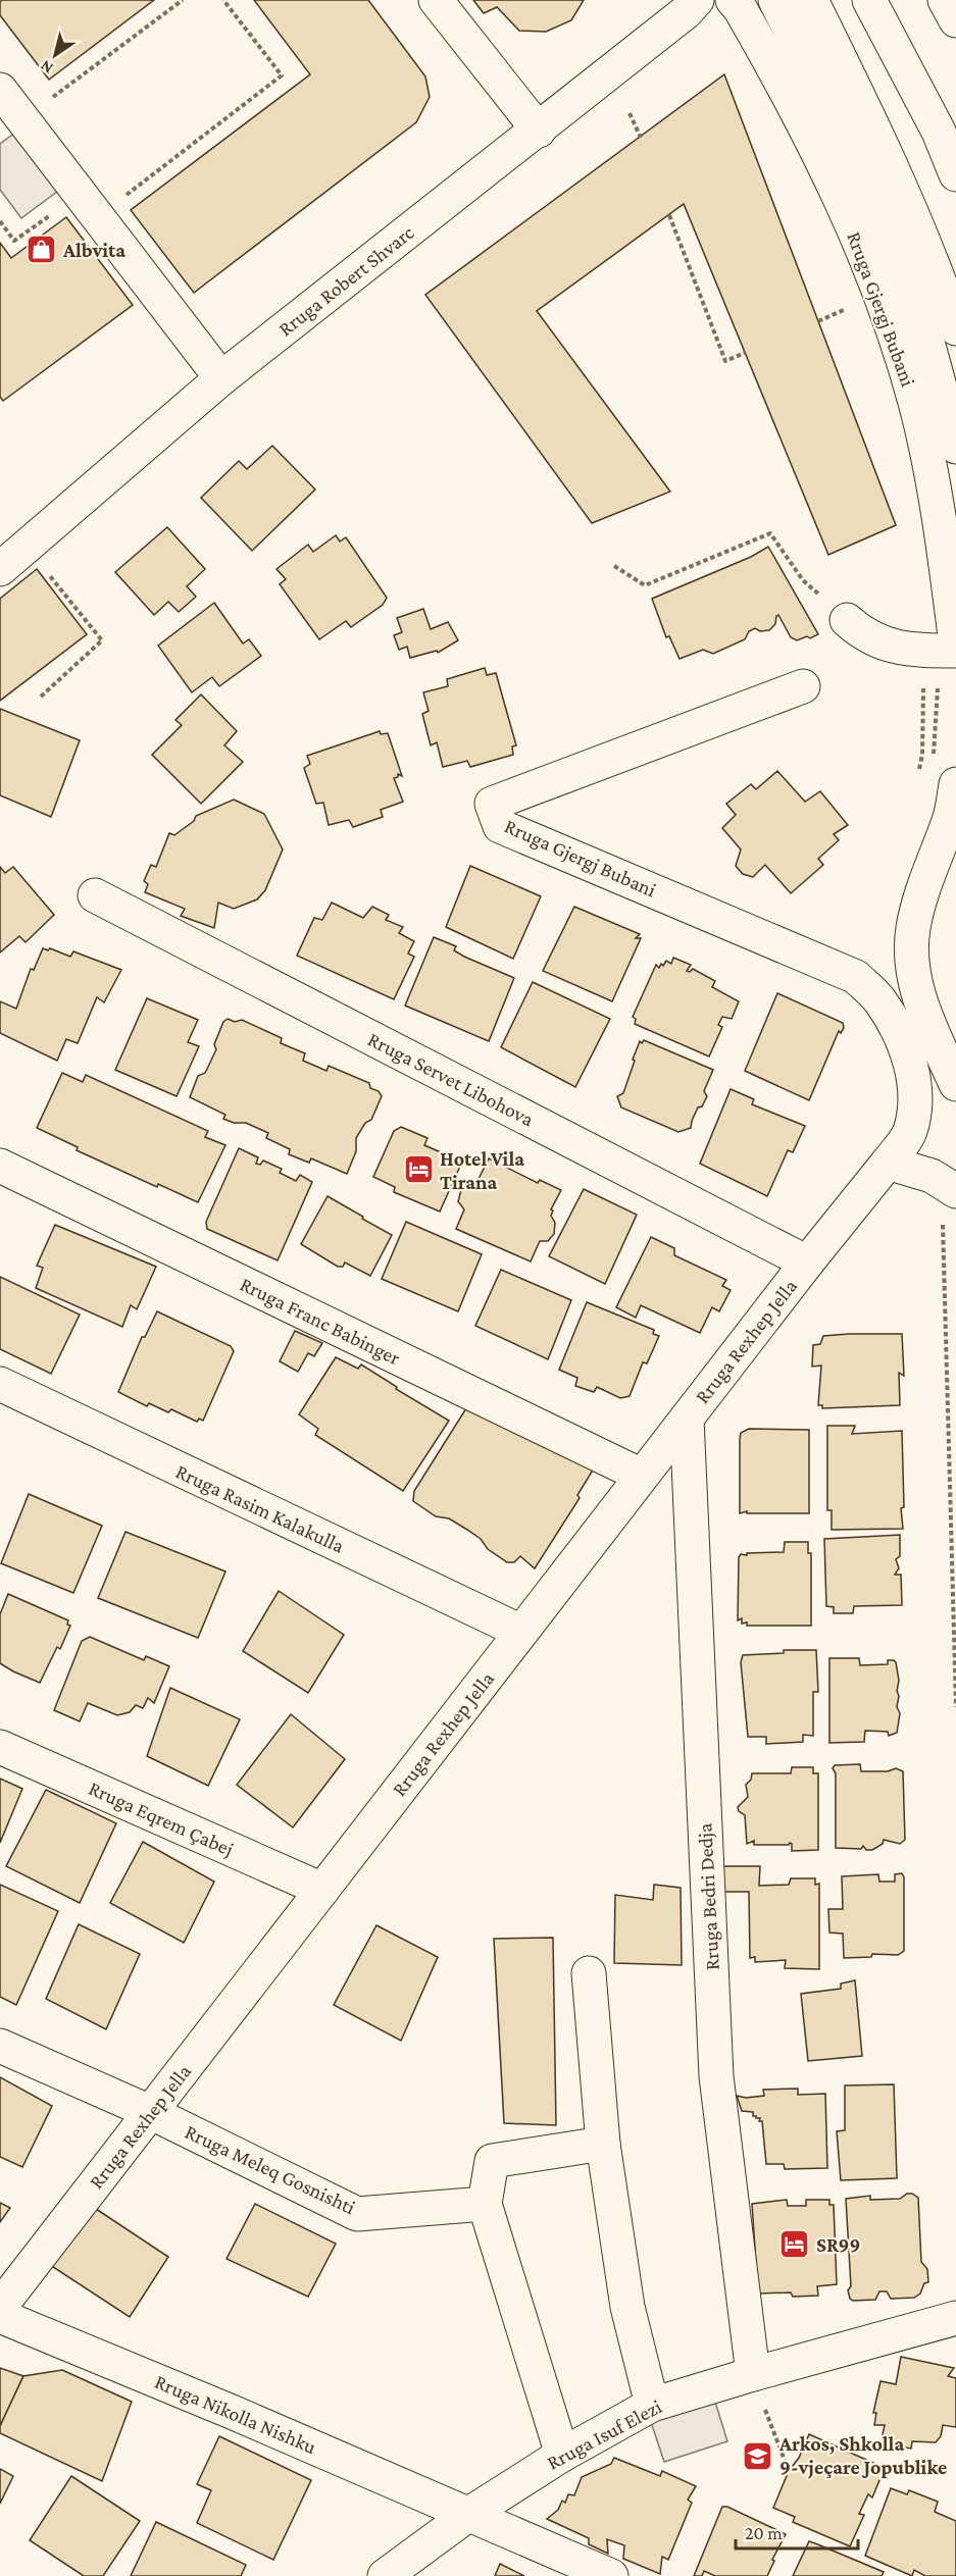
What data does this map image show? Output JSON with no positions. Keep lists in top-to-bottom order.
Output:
{
  "streets": {
    "main road": [
      "Rruga Robert Shvarc",
      "Rruga Gjergj Bubani",
      "Rruga Servet Libohova",
      "Rruga Franc Babinger",
      "Rruga Rexhep Jella",
      "Rruga Rasim Kalakulla",
      "Rruga Eqrem Çabej",
      "Rruga Bedri Dedja",
      "Rruga Meleq Gosnishti",
      "Rruga Nikolla Nishku",
      "Rruga Isuf Elezi"
    ]
  },
  "crossings": [
    ["Rruga Gjergj Bubani", "Rruga Rexhep Jella"],
    ["Rruga Servet Libohova", "Rruga Rexhep Jella"],
    ["Rruga Franc Babinger", "Rruga Rexhep Jella"],
    ["Rruga Rexhep Jella", "Rruga Rasim Kalakulla"],
    ["Rruga Rexhep Jella", "Rruga Eqrem Çabej"],
    ["Rruga Rexhep Jella", "Rruga Bedri Dedja"],
    ["Rruga Rexhep Jella", "Rruga Meleq Gosnishti"],
    ["Rruga Bedri Dedja", "Rruga Isuf Elezi"],
    ["Rruga Nikolla Nishku", "Rruga Isuf Elezi"]
  ],
  "places": {
    "shop": ["Albvita"],
    "hotel": ["Hotel Vila Tirana", "SR99"],
    "school or university": ["Arkos, Shkolla 9-vjeçare Jopublike"]
  },
  "scale_bar": "20 m",
  "north": "bottom left"
}
